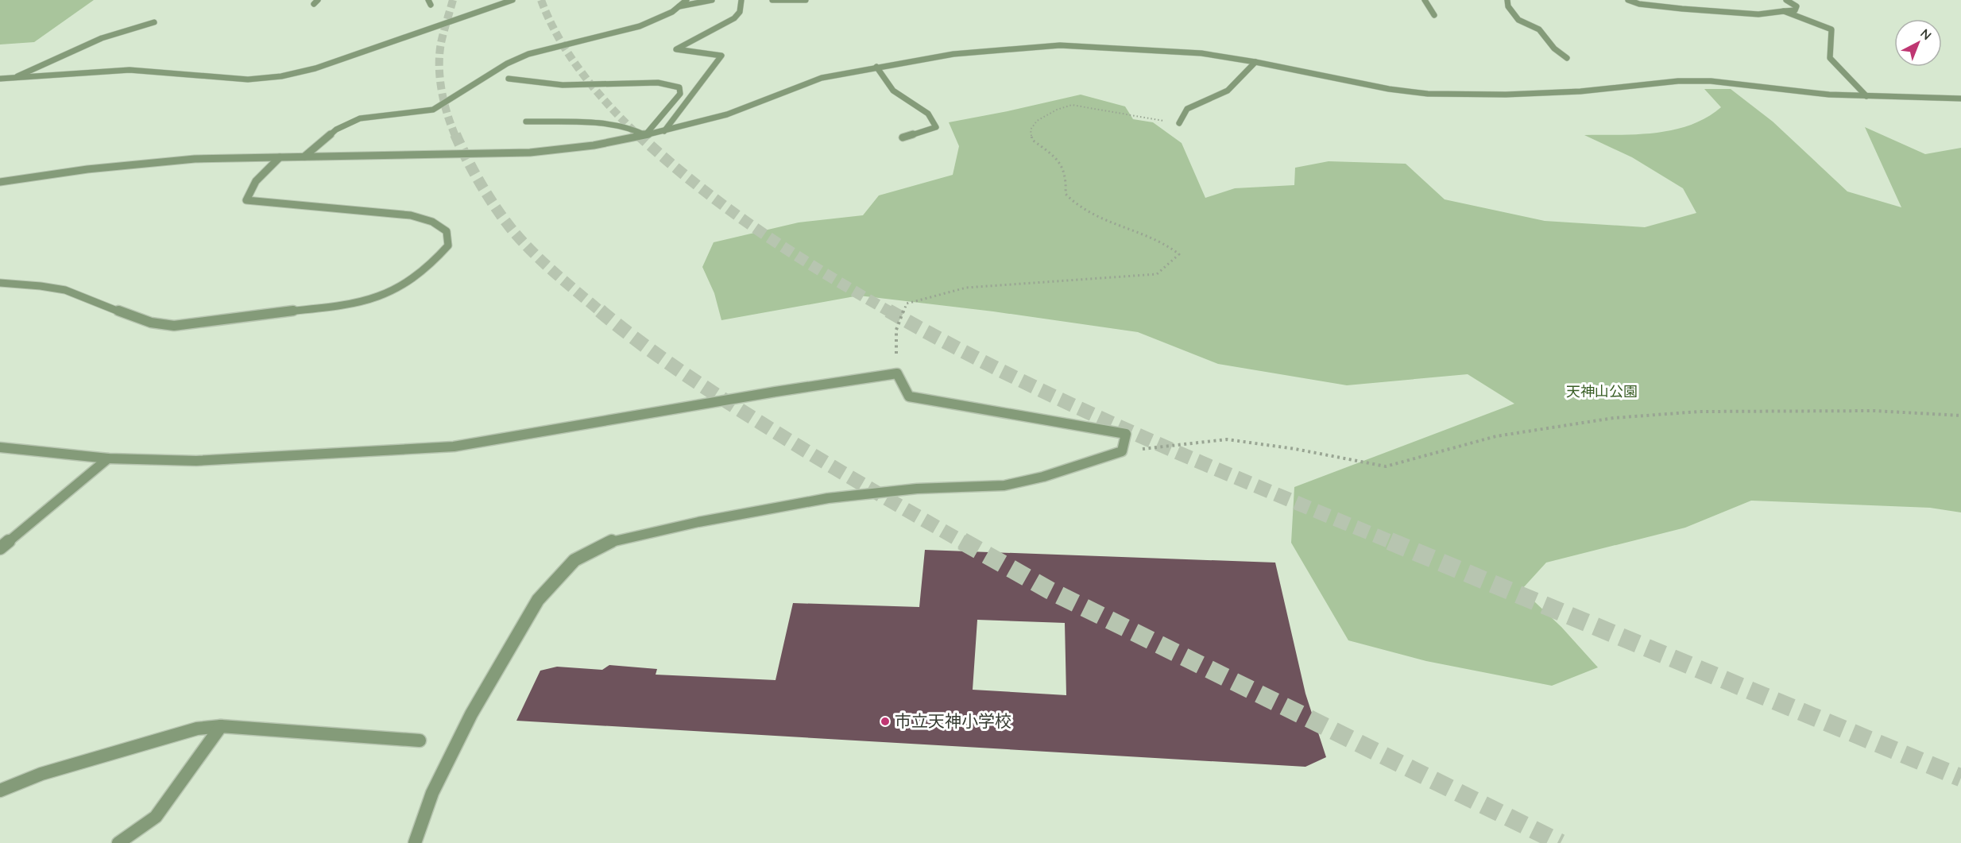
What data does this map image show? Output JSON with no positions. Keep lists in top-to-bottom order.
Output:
{
  "parks": ["天神山公園"],
  "places": ["市立天神小学校"],
  "north": "top right"
}
